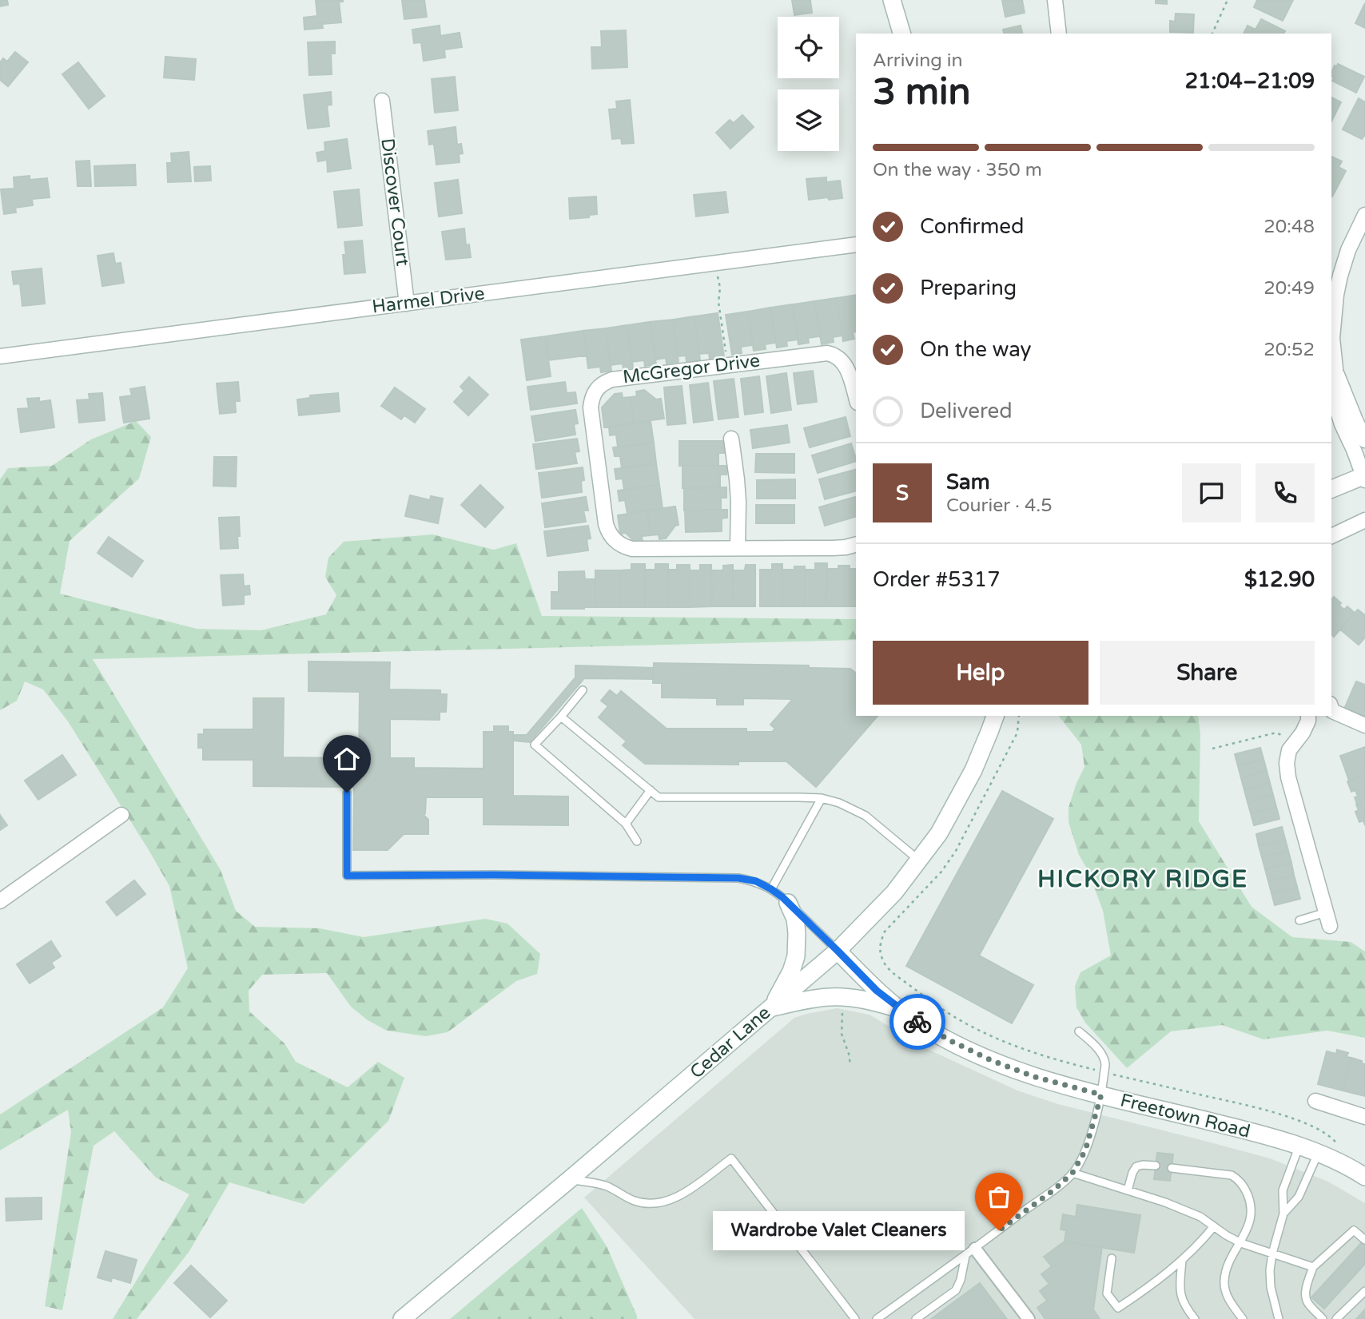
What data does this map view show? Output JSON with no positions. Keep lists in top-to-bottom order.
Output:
{
  "streets": {
    "main road": ["Cedar Lane", "Freetown Road"],
    "street": ["Discover Court", "Harmel Drive", "McGregor Drive"]
  },
  "crossings": [
    ["Discover Court", "Harmel Drive"],
    ["Cedar Lane", "Freetown Road"]
  ],
  "districts": ["HICKORY RIDGE"],
  "places": ["Wardrobe Valet Cleaners"],
  "page": {
    "heading": ["3 min", "Arriving in", "21:04–21:09"],
    "panel": [
      "Sam",
      "Courier · 4.5",
      "Order #5317",
      "$12.90"
    ],
    "bar": "On the way · 350 m",
    "list": [
      ["Confirmed", "20:48"],
      ["Preparing", "20:49"],
      ["On the way", "20:52"],
      "Delivered"
    ],
    "round": "S",
    "buttons": ["Help", "Share"],
    "bubble": "Wardrobe Valet Cleaners"
  }
}
